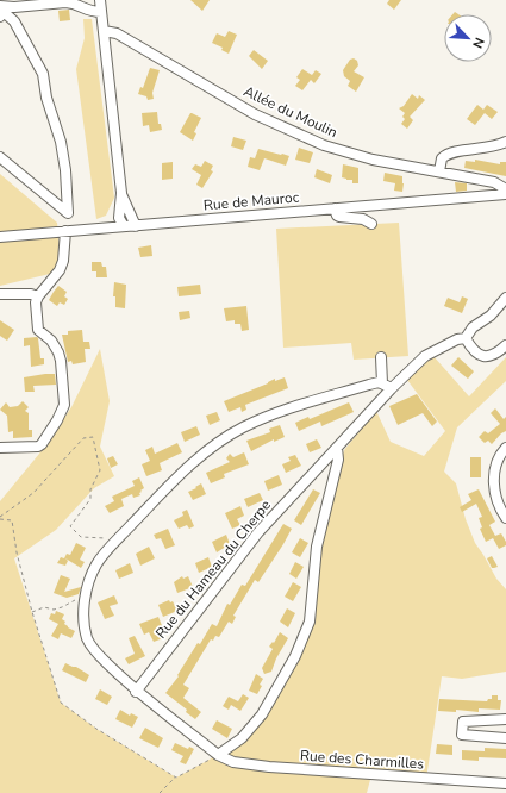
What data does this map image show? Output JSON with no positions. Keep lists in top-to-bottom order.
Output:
{
  "streets": {
    "street": [
      "Allée du Moulin",
      "Rue de Mauroc",
      "Rue du Hameau du Cherpe",
      "Rue des Charmilles"
    ]
  },
  "north": "bottom right"
}
